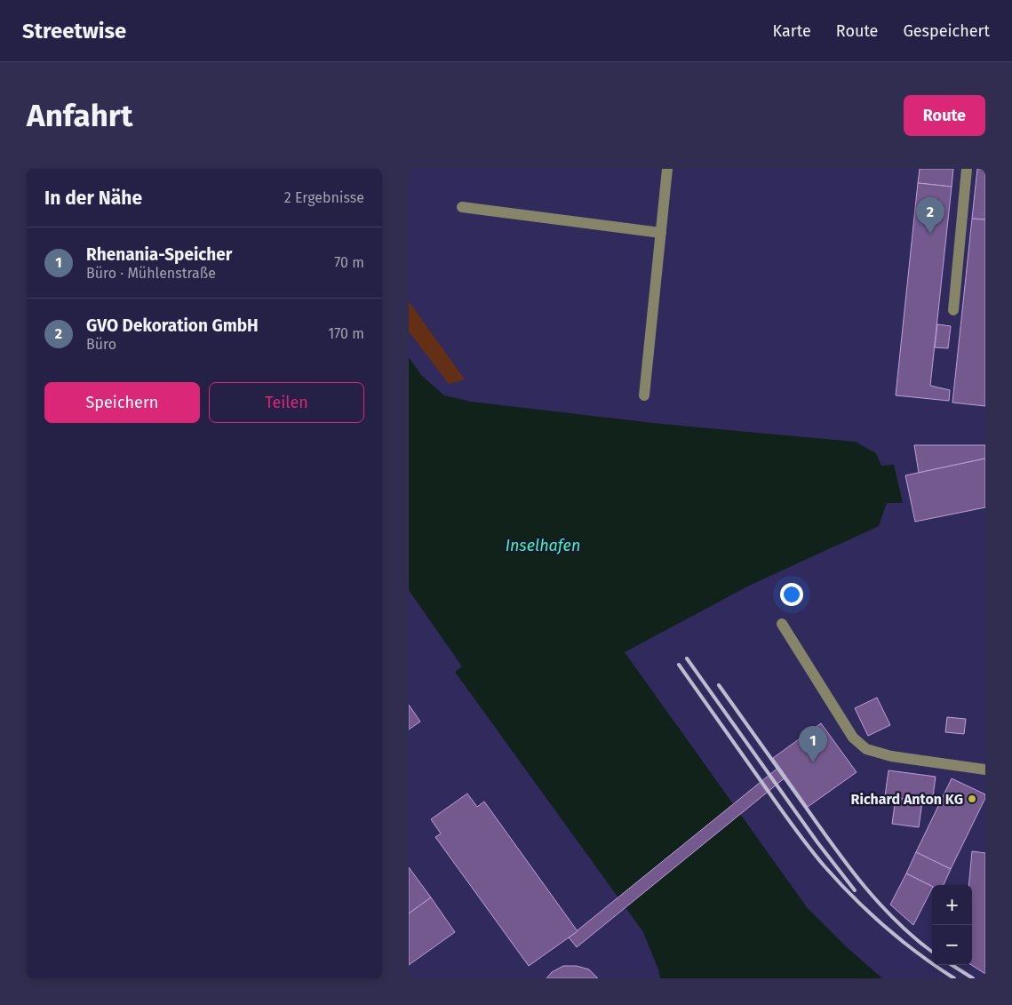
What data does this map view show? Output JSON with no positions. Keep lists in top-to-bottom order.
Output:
{
  "water": ["Inselhafen"],
  "places": ["Richard Anton KG"],
  "page": {
    "header": "Streetwise",
    "nav": ["Karte", "Route", "Gespeichert"],
    "buttons": [
      "Route",
      ["Speichern", "Teilen"]
    ],
    "title": "Anfahrt",
    "heading": ["In der Nähe", "2 Ergebnisse"],
    "pins": ["2", "1"],
    "list": [
      {
        "mark": "1",
        "name": "Rhenania-Speicher",
        "note": "Büro · Mühlenstraße",
        "value": "70 m"
      },
      {
        "mark": "2",
        "name": "GVO Dekoration GmbH",
        "note": "Büro",
        "value": "170 m"
      }
    ],
    "map_buttons": ["+", "−"]
  }
}
